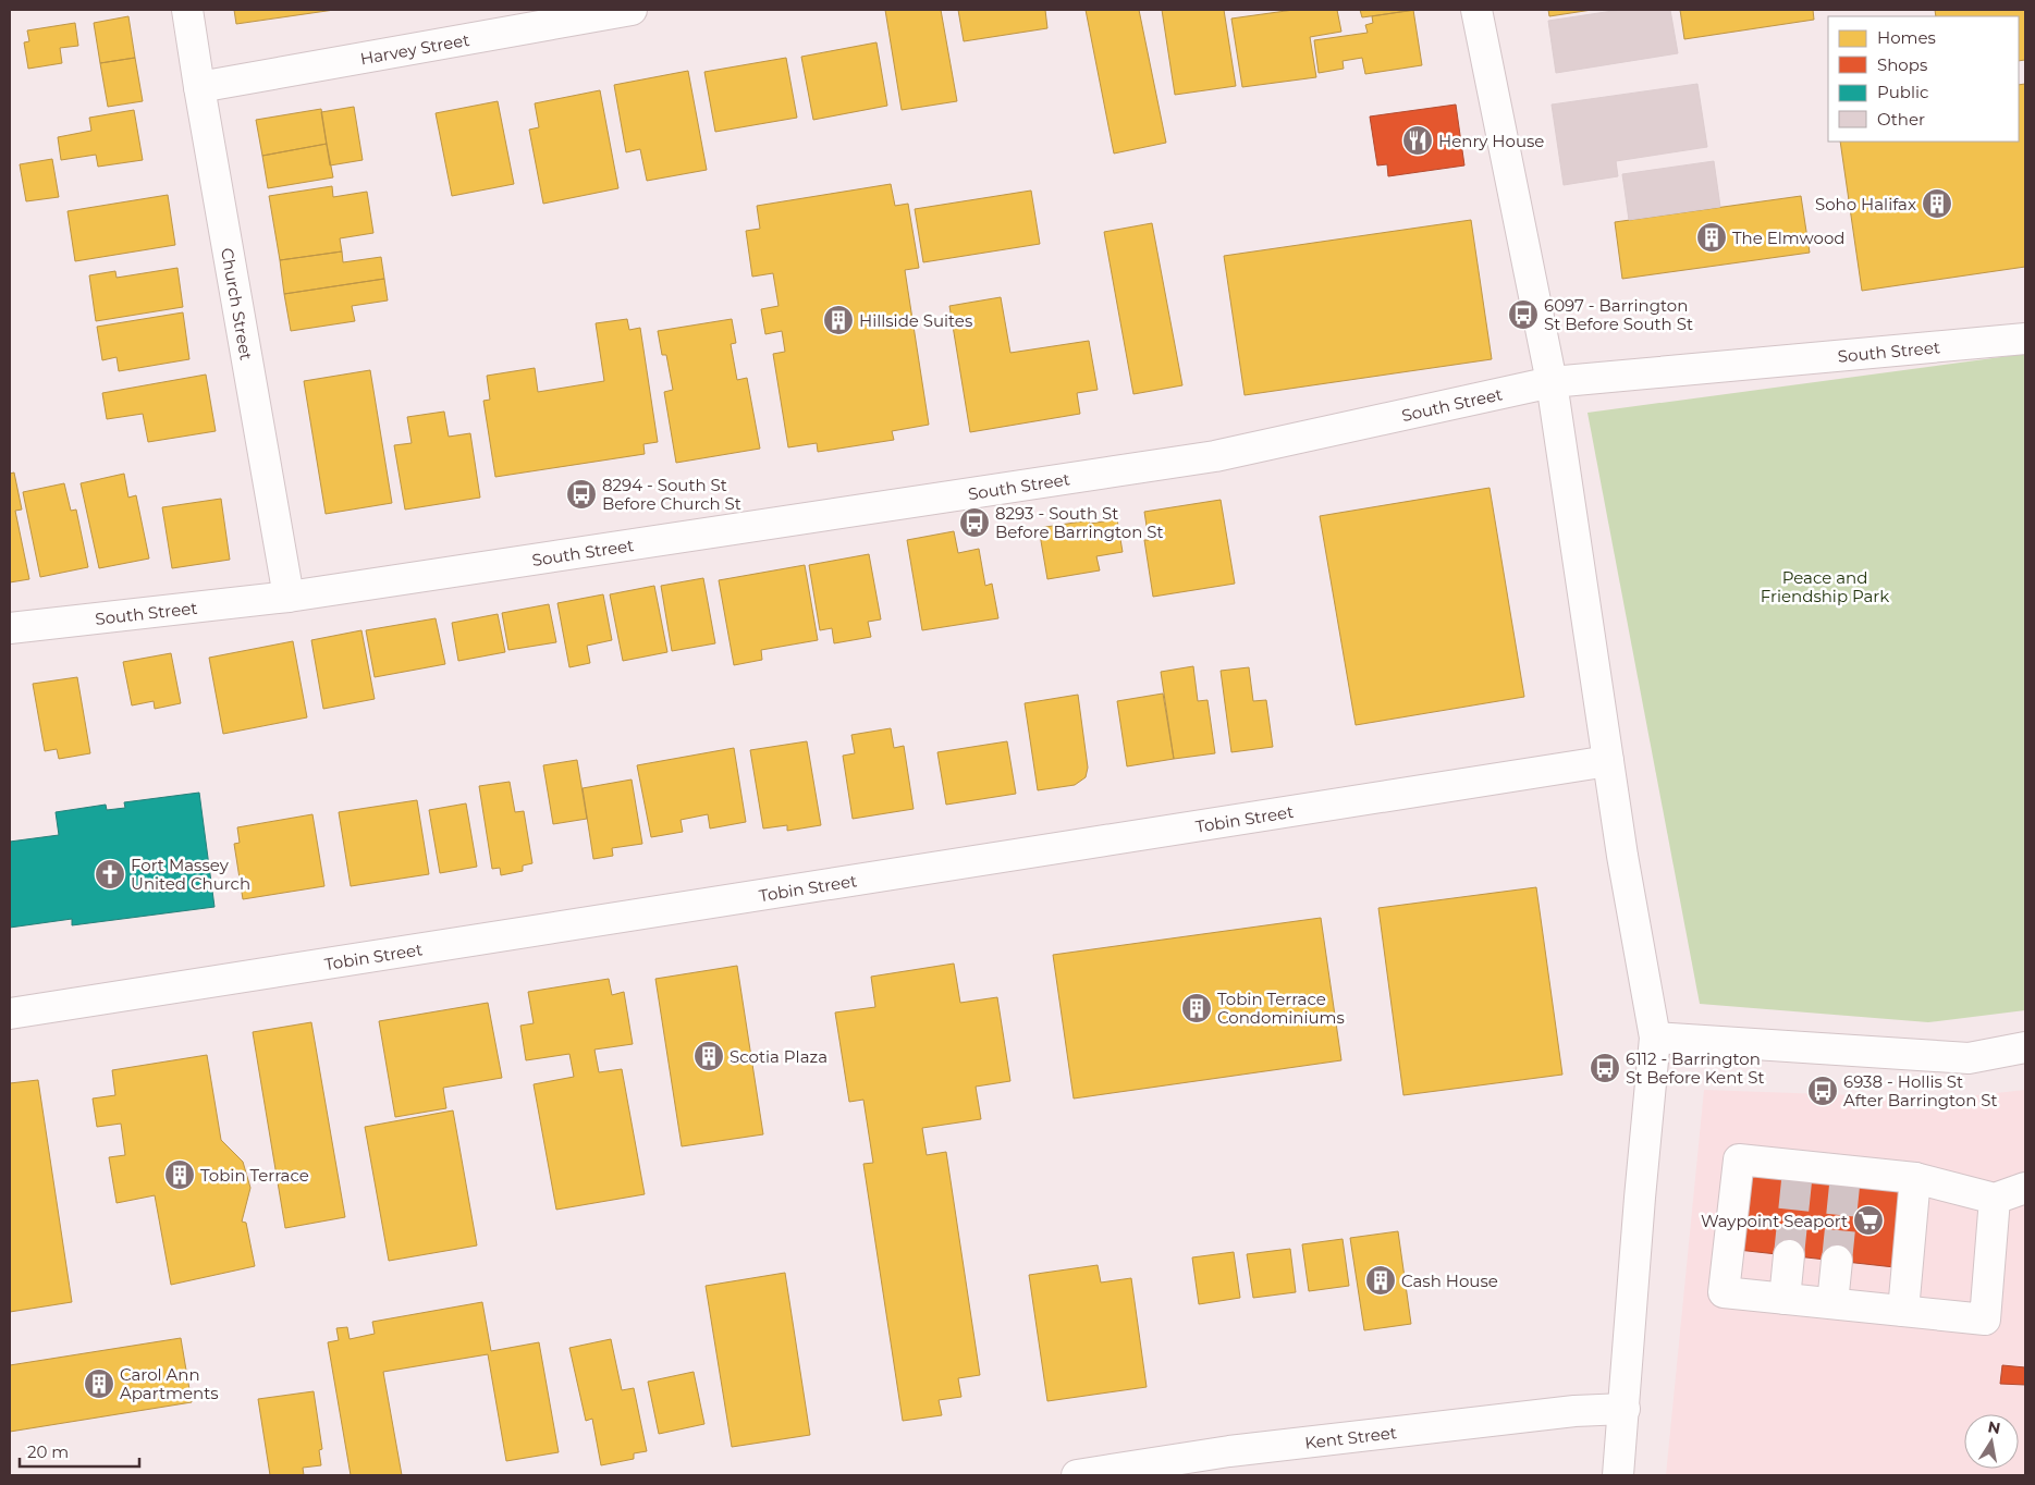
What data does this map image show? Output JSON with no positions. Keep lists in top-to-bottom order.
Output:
{
  "streets": {
    "street": [
      "Harvey Street",
      "Church Street",
      "South Street",
      "Tobin Street",
      "Kent Street"
    ]
  },
  "crossings": [
    ["Harvey Street", "Church Street"],
    ["Church Street", "South Street"]
  ],
  "parks": ["Peace and Friendship Park"],
  "places": {
    "restaurant": ["Henry House"],
    "building": [
      "Soho Halifax",
      "The Elmwood",
      "Hillside Suites",
      "Tobin Terrace Condominiums",
      "Scotia Plaza",
      "Tobin Terrace",
      "Cash House",
      "Carol Ann Apartments"
    ],
    "bus stop": [
      "6097 - Barrington St Before South St",
      "8294 - South St Before Church St",
      "8293 - South St Before Barrington St",
      "6112 - Barrington St Before Kent St",
      "6938 - Hollis St After Barrington St"
    ],
    "church": ["Fort Massey United Church"],
    "supermarket": ["Waypoint Seaport"]
  },
  "legend": [
    "Homes",
    "Shops",
    "Public",
    "Other"
  ],
  "scale_bar": "20 m",
  "north": "top"
}
